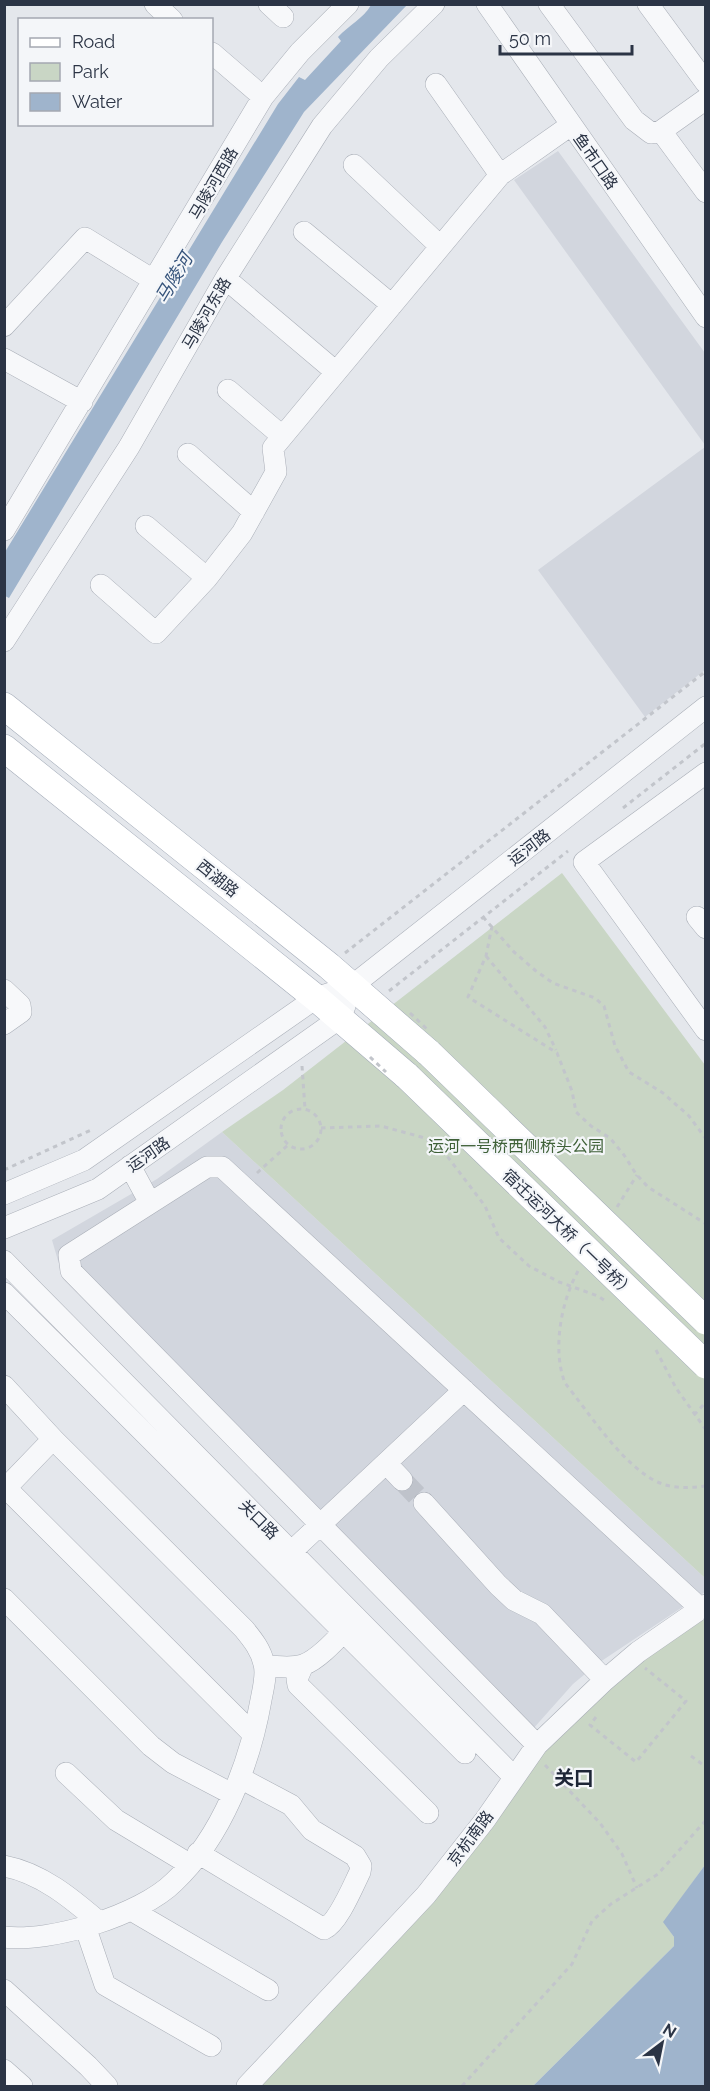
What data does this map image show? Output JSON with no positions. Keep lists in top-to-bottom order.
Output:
{
  "streets": {
    "main road": ["西湖路", "宿迁运河大桥（一号桥）"],
    "street": [
      "鱼市口路",
      "马陵河西路",
      "马陵河东路",
      "运河路",
      "关口路",
      "京杭南路"
    ]
  },
  "crossings": [
    ["运河路", "西湖路"],
    ["西湖路", "宿迁运河大桥（一号桥）"],
    ["关口路", "京杭南路"]
  ],
  "districts": ["关口"],
  "water": ["马陵河"],
  "parks": ["运河一号桥西侧桥头公园"],
  "legend": ["Road", "Park", "Water"],
  "scale_bar": "50 m",
  "north": "top right"
}
